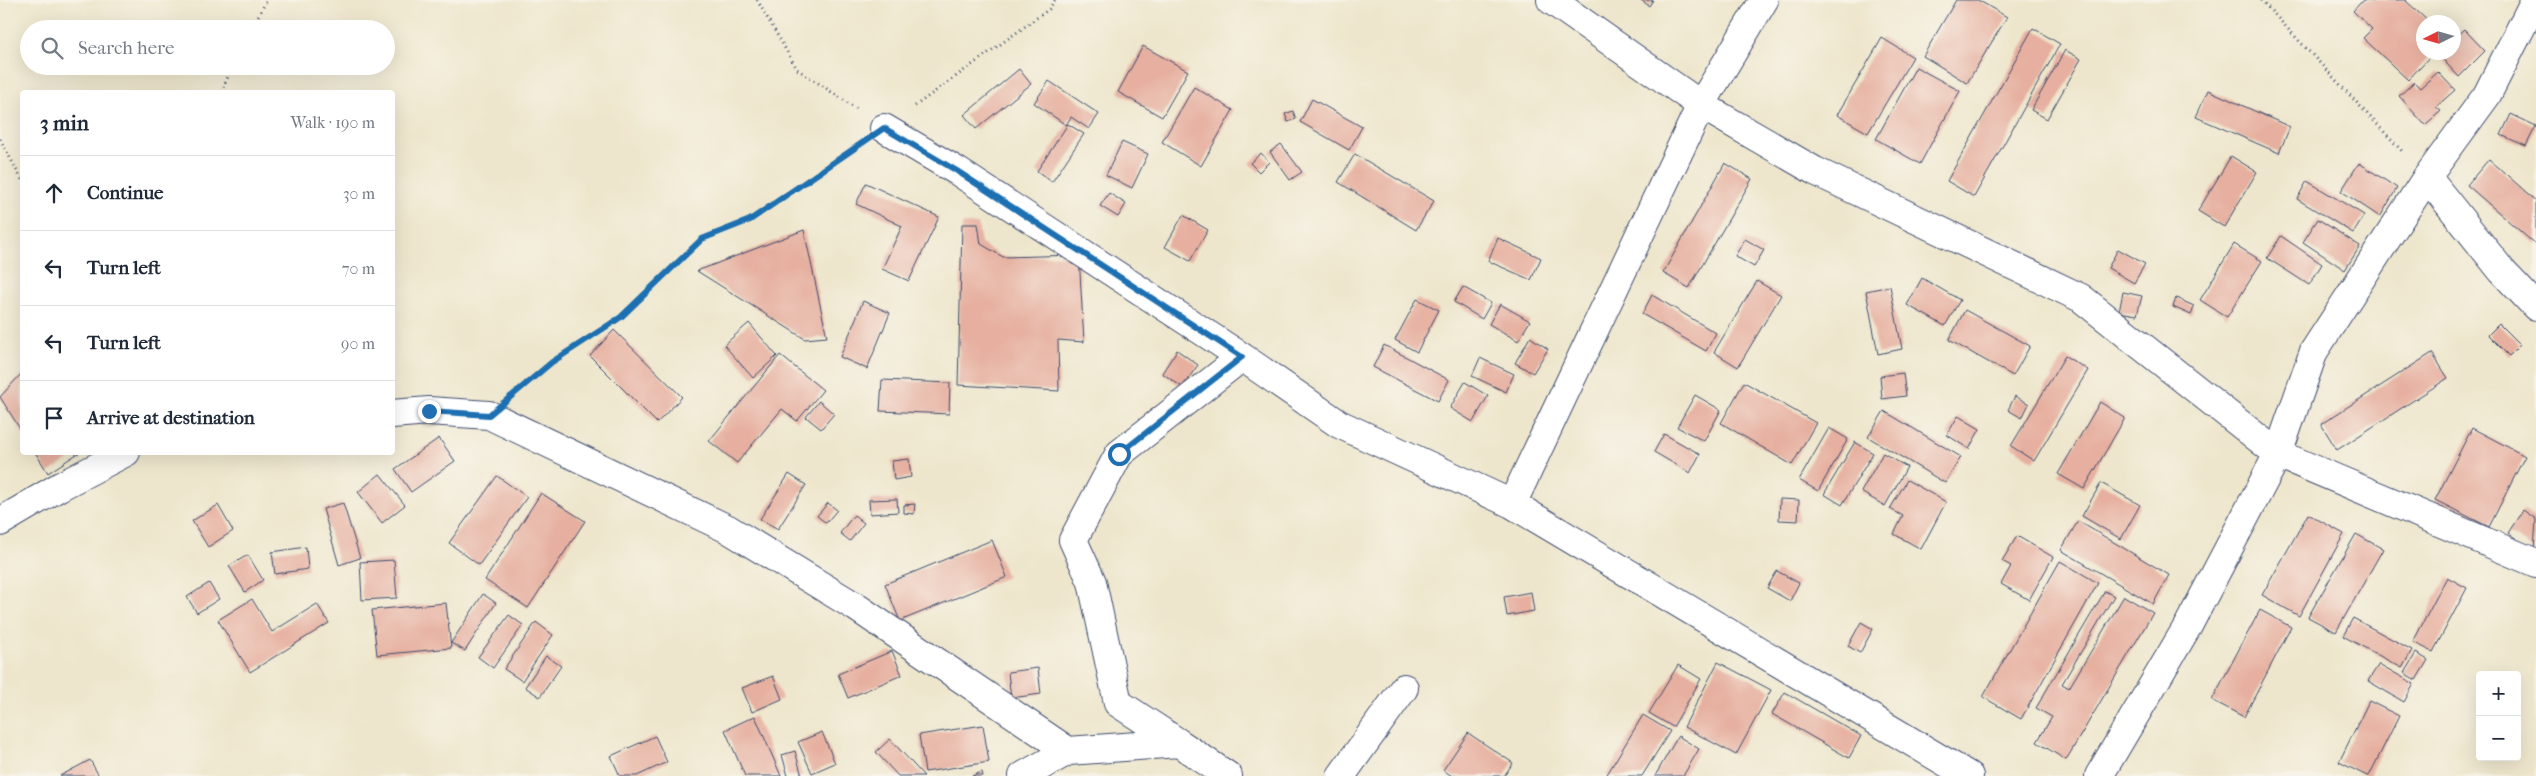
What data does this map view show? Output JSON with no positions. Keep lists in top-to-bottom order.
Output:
{
  "north": "left",
  "page": {
    "search": "Search here",
    "heading": ["3 min", "Walk · 190 m"],
    "list": [
      ["Continue", "30 m"],
      ["Turn left", "70 m"],
      ["Turn left", "90 m"],
      "Arrive at destination"
    ],
    "map_buttons": ["+", "−"]
  }
}
